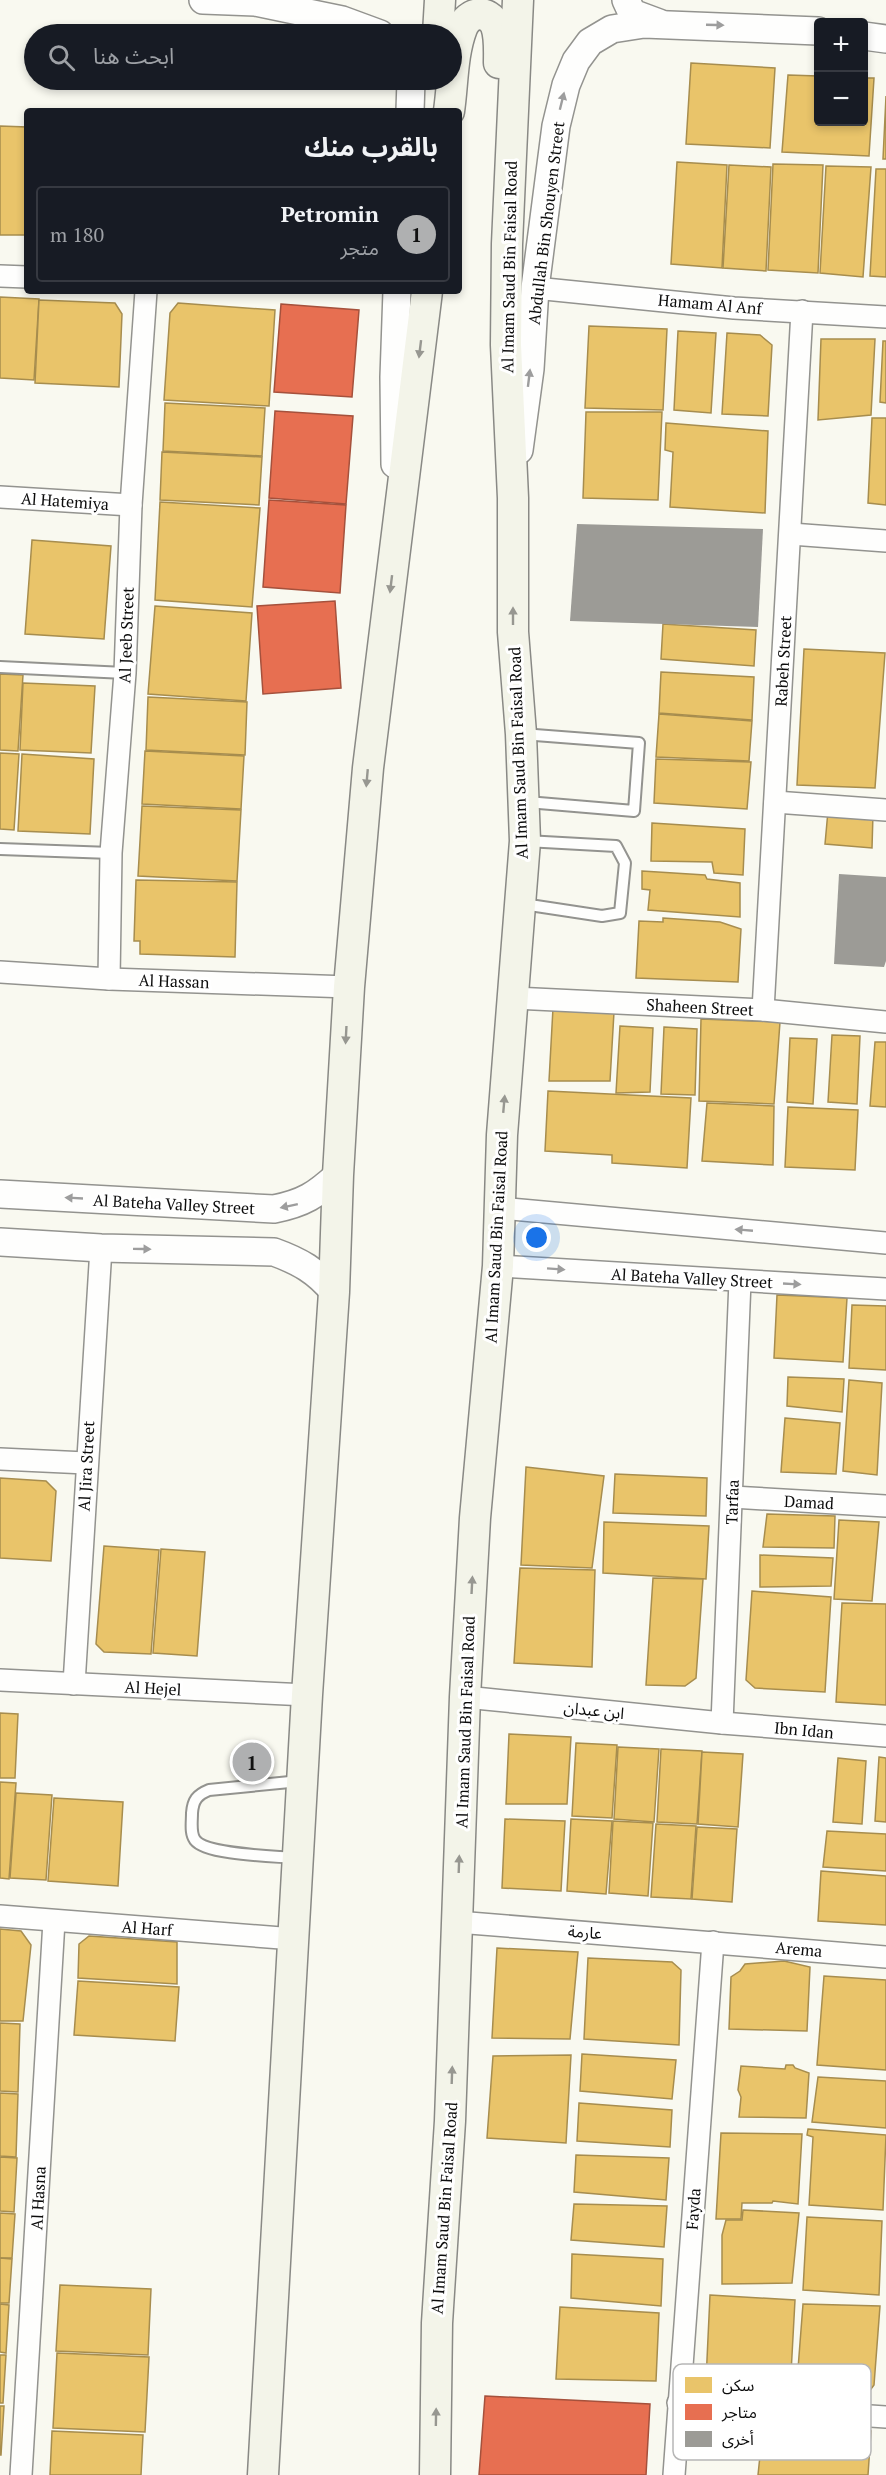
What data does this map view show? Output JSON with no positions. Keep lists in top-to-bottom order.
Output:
{
  "streets": {
    "main road": ["Al Imam Saud Bin Faisal Road"],
    "street": [
      "Abdullah Bin Shouyen Street",
      "Hamam Al Anf",
      "Al Hatemiya",
      "Al Jeeb Street",
      "Rabeh Street",
      "Al Hassan",
      "Shaheen Street",
      "Al Bateha Valley Street",
      "Al Jira Street",
      "Tarfaa",
      "Damad",
      "Al Hejel",
      "ابن عبدان",
      "Ibn Idan",
      "Al Harf",
      "عارمة",
      "Arema",
      "Al Hasna",
      "Fayda"
    ]
  },
  "crossings": [
    ["Abdullah Bin Shouyen Street", "Al Imam Saud Bin Faisal Road"],
    ["Abdullah Bin Shouyen Street", "Hamam Al Anf"],
    ["Al Imam Saud Bin Faisal Road", "Shaheen Street"],
    ["Al Imam Saud Bin Faisal Road", "Al Bateha Valley Street"],
    ["Al Imam Saud Bin Faisal Road", "ابن عبدان"],
    ["Al Imam Saud Bin Faisal Road", "عارمة"],
    ["Hamam Al Anf", "Rabeh Street"],
    ["Al Hatemiya", "Al Jeeb Street"],
    ["Al Jeeb Street", "Al Hassan"],
    ["Rabeh Street", "Shaheen Street"],
    ["Al Bateha Valley Street", "Tarfaa"],
    ["Al Jira Street", "Al Hejel"],
    ["Tarfaa", "Damad"],
    ["Tarfaa", "ابن عبدان"],
    ["Tarfaa", "Ibn Idan"],
    ["ابن عبدان", "Ibn Idan"],
    ["Al Harf", "Al Hasna"],
    ["عارمة", "Arema"],
    ["عارمة", "Fayda"],
    ["Arema", "Fayda"]
  ],
  "one_way": ["Abdullah Bin Shouyen Street"],
  "legend": ["سكن", "متاجر", "أخرى"],
  "page": {
    "map_buttons": ["+", "−"],
    "search": "ابحث هنا",
    "heading": "بالقرب منك",
    "list": [
      {
        "mark": "1",
        "name": "Petromin",
        "note": "متجر",
        "value": "180 m"
      }
    ],
    "pins": "1"
  }
}
